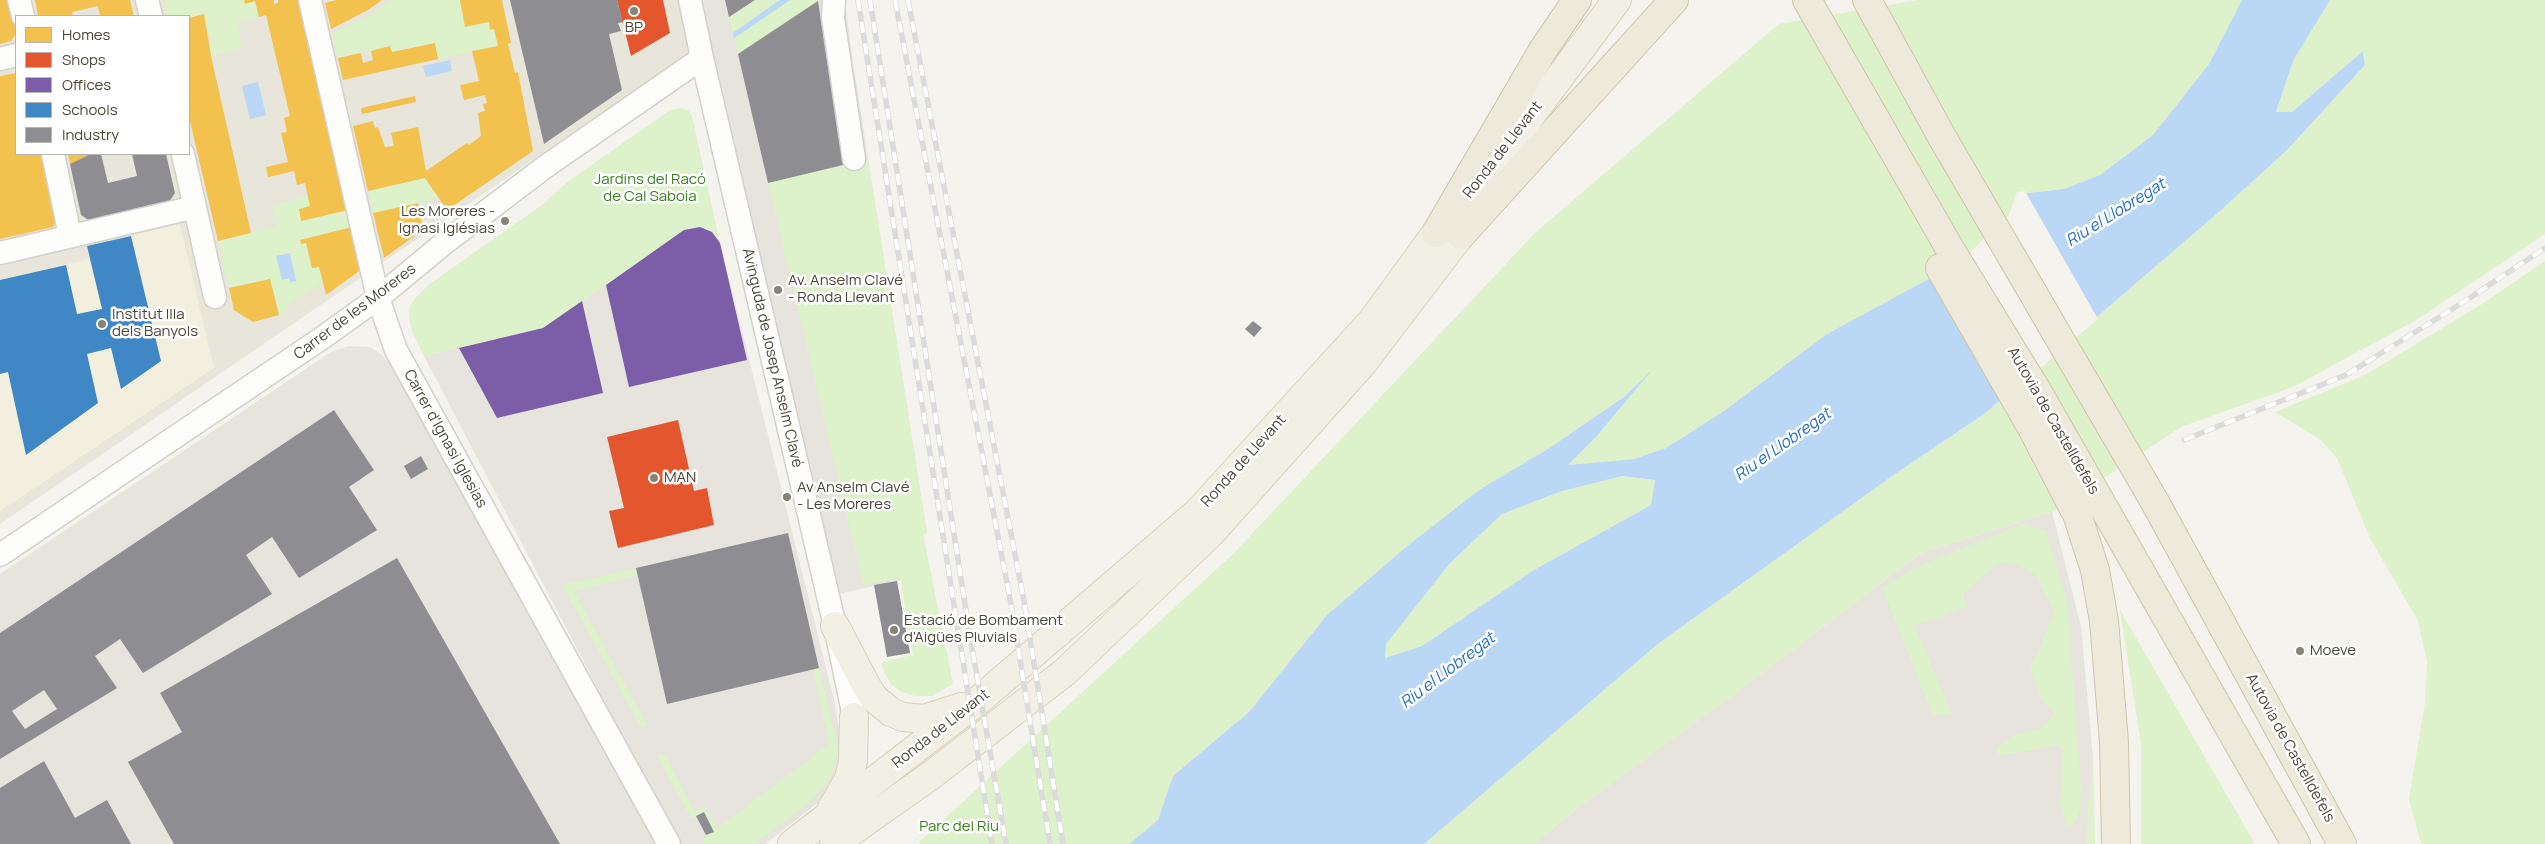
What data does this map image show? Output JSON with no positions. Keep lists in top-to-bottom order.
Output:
{
  "streets": {
    "highway": ["Autovia de Castelldefels"],
    "main road": ["Ronda de Llevant"],
    "street": ["Carrer de les Moreres", "Avinguda de Josep Anselm Clavé", "Carrer d'Ignasi Iglesias"]
  },
  "crossings": [
    ["Carrer de les Moreres", "Avinguda de Josep Anselm Clavé"],
    ["Carrer de les Moreres", "Carrer d'Ignasi Iglesias"]
  ],
  "water": ["Riu el Llobregat"],
  "parks": ["Jardins del Racó de Cal Saboia", "Parc del Riu"],
  "places": [
    "BP",
    "Les Moreres - Ignasi Iglésias",
    "Av. Anselm Clavé - Ronda Llevant",
    "Institut Illa dels Banyols",
    "MAN",
    "Av Anselm Clavé - Les Moreres",
    "Estació de Bombament d'Aigües Pluvials",
    "Moeve"
  ],
  "legend": [
    "Homes",
    "Shops",
    "Offices",
    "Schools",
    "Industry"
  ]
}
